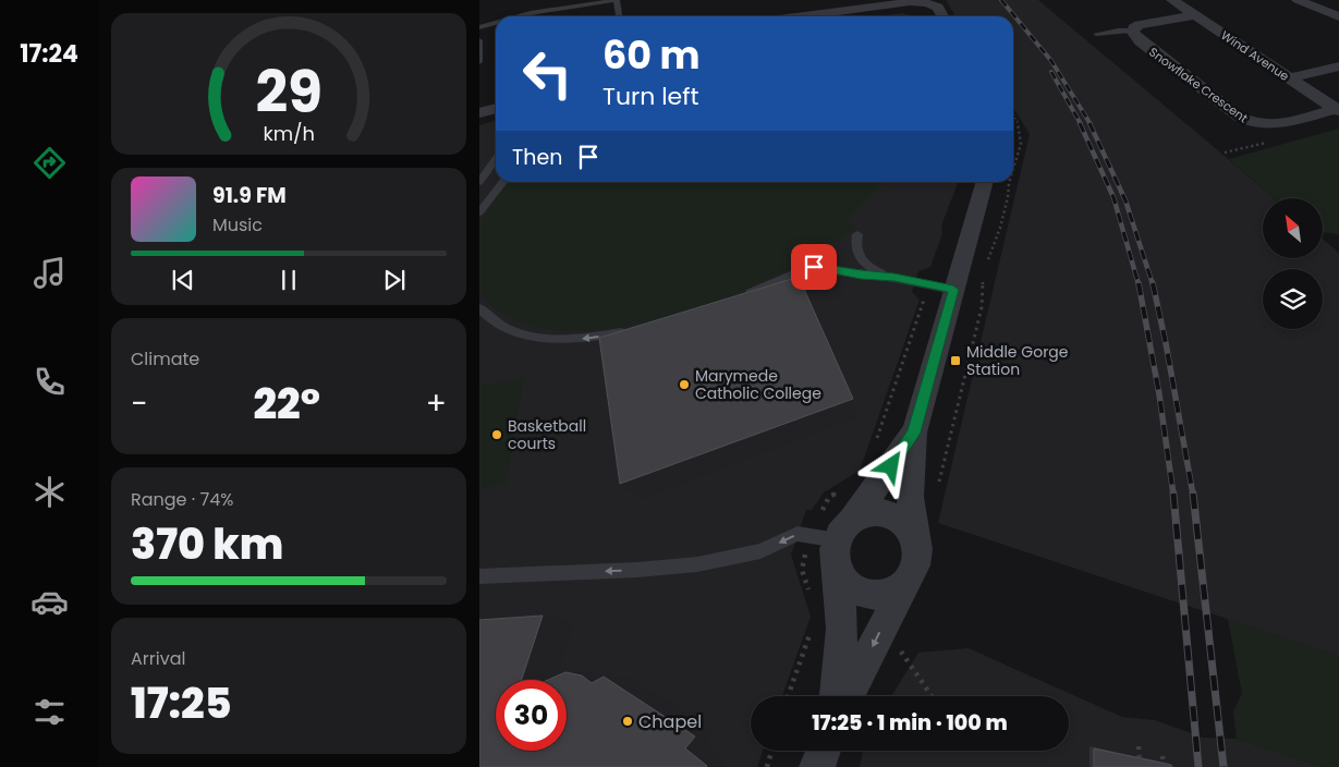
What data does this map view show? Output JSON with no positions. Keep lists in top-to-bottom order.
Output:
{
  "streets": {
    "street": ["Wind Avenue", "Snowflake Crescent"]
  },
  "crossings": [
    ["Wind Avenue", "Snowflake Crescent"]
  ],
  "places": {
    "transit": ["Middle Gorge Station"],
    "other": ["Marymede Catholic College", "Basketball courts", "Chapel"]
  },
  "north": "top left",
  "page": {
    "tabs": "17:24",
    "turn": ["60 m", "Turn left"],
    "then": "Then",
    "song": ["91.9 FM", "Music"],
    "tile": [
      "Climate",
      ["Range · 74%", "370 km"],
      ["Arrival", "17:25"]
    ],
    "heat": ["−", "22°", "+"],
    "limit": "30",
    "trip": "17:25 · 1 min · 100 m",
    "gauge": ["29", "km/h"]
  }
}
